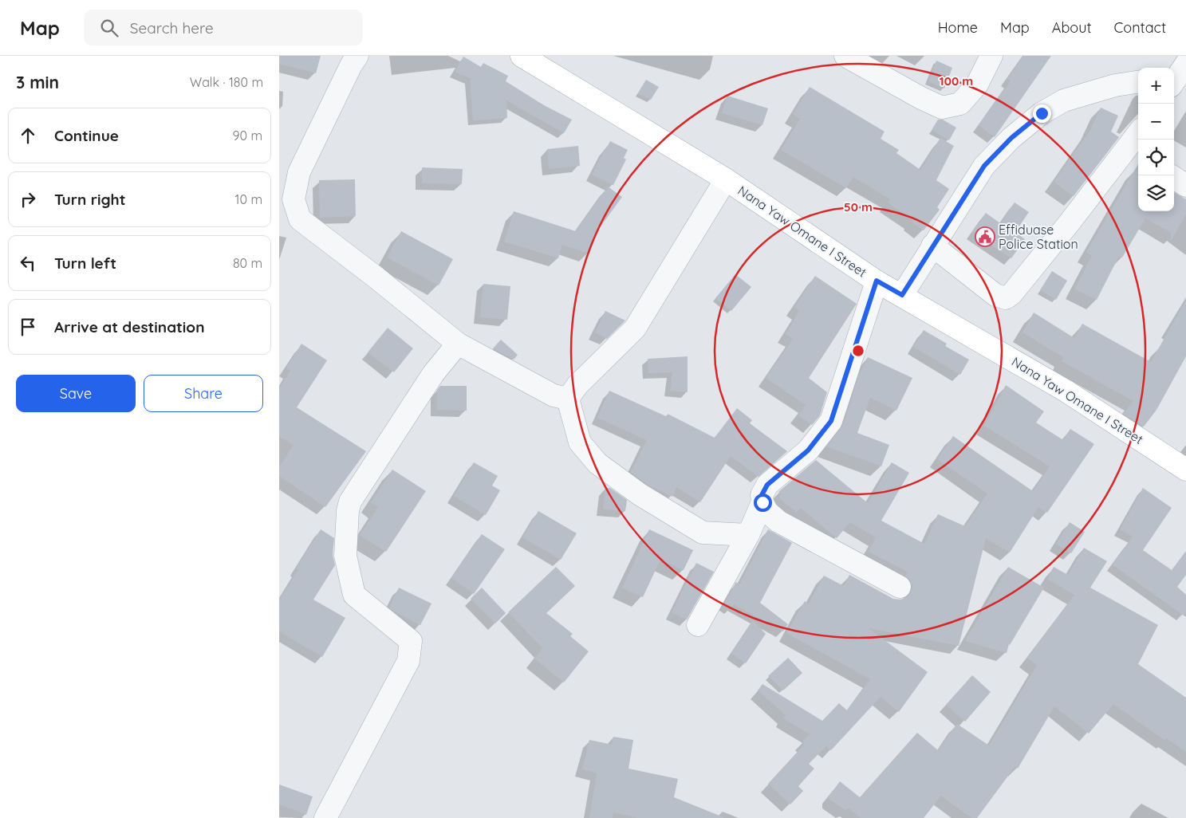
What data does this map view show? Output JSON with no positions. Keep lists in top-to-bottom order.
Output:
{
  "streets": {
    "main road": ["Nana Yaw Omane I Street"]
  },
  "places": {
    "public building": ["Effiduase Police Station"]
  },
  "page": {
    "header": "Map",
    "search": "Search here",
    "nav": [
      "Home",
      "Map",
      "About",
      "Contact"
    ],
    "heading": ["3 min", "Walk · 180 m"],
    "map_buttons": ["+", "−"],
    "list": [
      ["Continue", "90 m"],
      ["Turn right", "10 m"],
      ["Turn left", "80 m"],
      "Arrive at destination"
    ],
    "buttons": ["Save", "Share"]
  },
  "rings": ["100 m", "50 m"]
}
